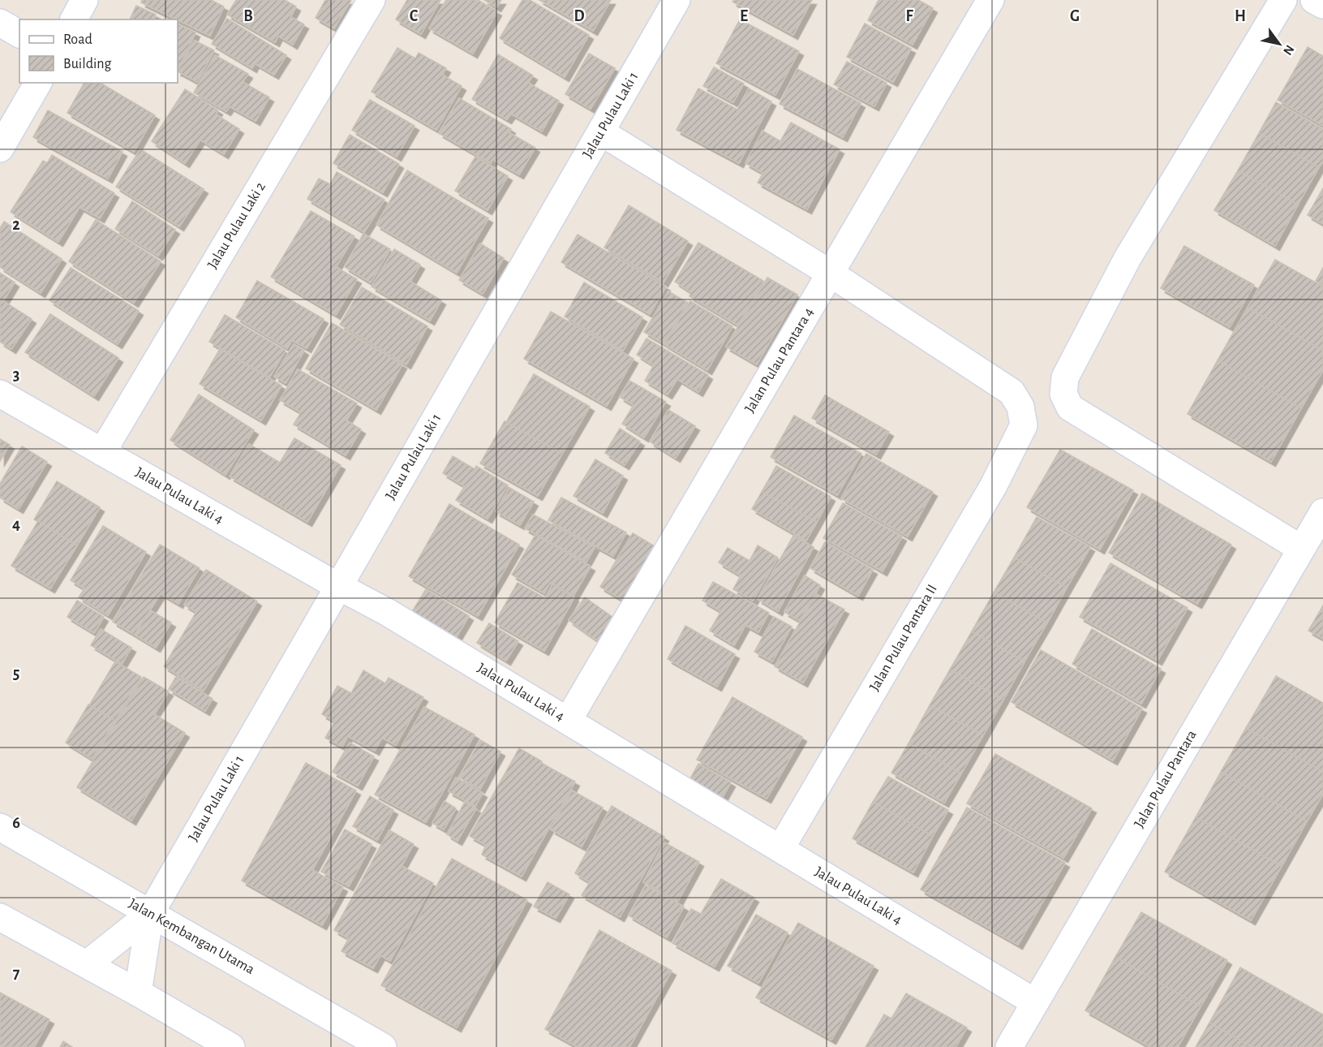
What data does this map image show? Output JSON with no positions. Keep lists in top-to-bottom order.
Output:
{
  "streets": {
    "street": [
      "Jalau Pulau Laki 1",
      "Jalau Pulau Laki 2",
      "Jalan Pulau Pantara 4",
      "Jalau Pulau Laki 4",
      "Jalan Pulau Pantara II",
      "Jalan Pulau Pantara",
      "Jalan Kembangan Utama"
    ]
  },
  "crossings": [
    ["Jalau Pulau Laki 1", "Jalau Pulau Laki 4"],
    ["Jalau Pulau Laki 1", "Jalan Kembangan Utama"],
    ["Jalau Pulau Laki 2", "Jalau Pulau Laki 4"],
    ["Jalan Pulau Pantara 4", "Jalau Pulau Laki 4"],
    ["Jalan Pulau Pantara 4", "Jalan Pulau Pantara II"],
    ["Jalau Pulau Laki 4", "Jalan Pulau Pantara II"],
    ["Jalau Pulau Laki 4", "Jalan Pulau Pantara"]
  ],
  "legend": ["Road", "Building"],
  "north": "bottom right",
  "grid": {
    "columns": [
      "B",
      "C",
      "D",
      "E",
      "F",
      "G",
      "H"
    ],
    "rows": [
      "2",
      "3",
      "4",
      "5",
      "6",
      "7"
    ]
  }
}
